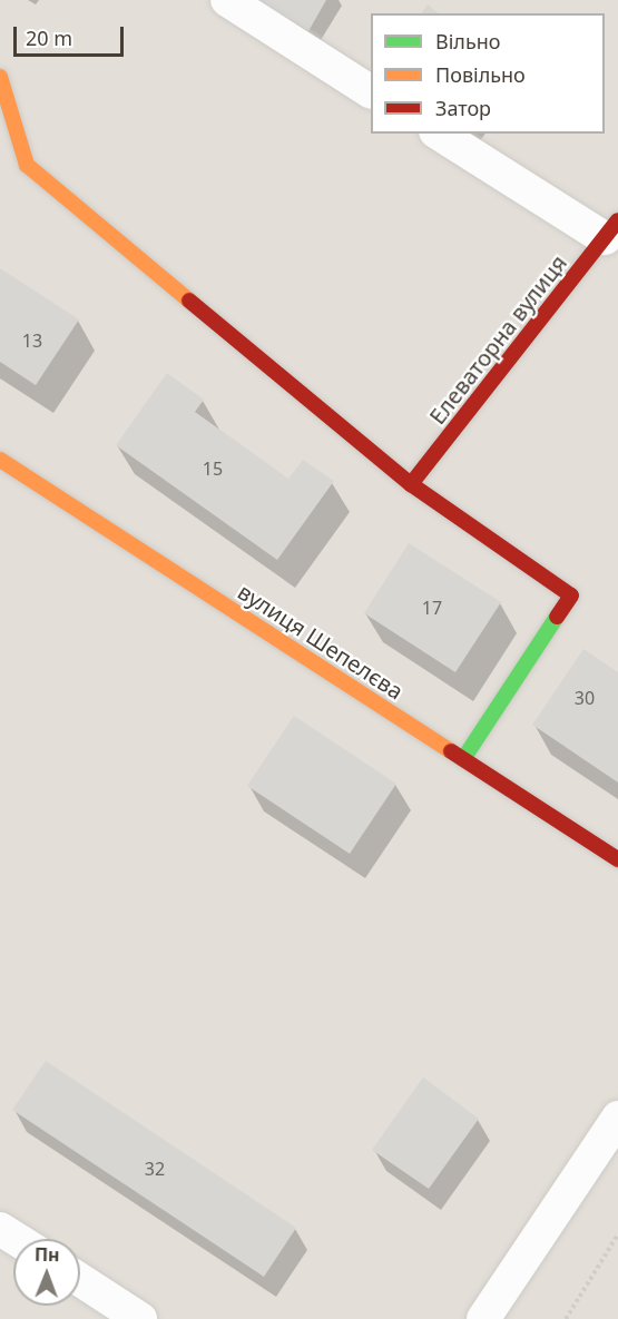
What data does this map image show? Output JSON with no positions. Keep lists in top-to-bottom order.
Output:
{
  "streets": {
    "street": ["Елеваторна вулиця", "вулиця Шепелєва"]
  },
  "house_numbers": [
    "13",
    "15",
    "17",
    "30",
    "32"
  ],
  "legend": ["Вільно", "Повільно", "Затор"],
  "scale_bar": "20 m",
  "north": "top"
}
